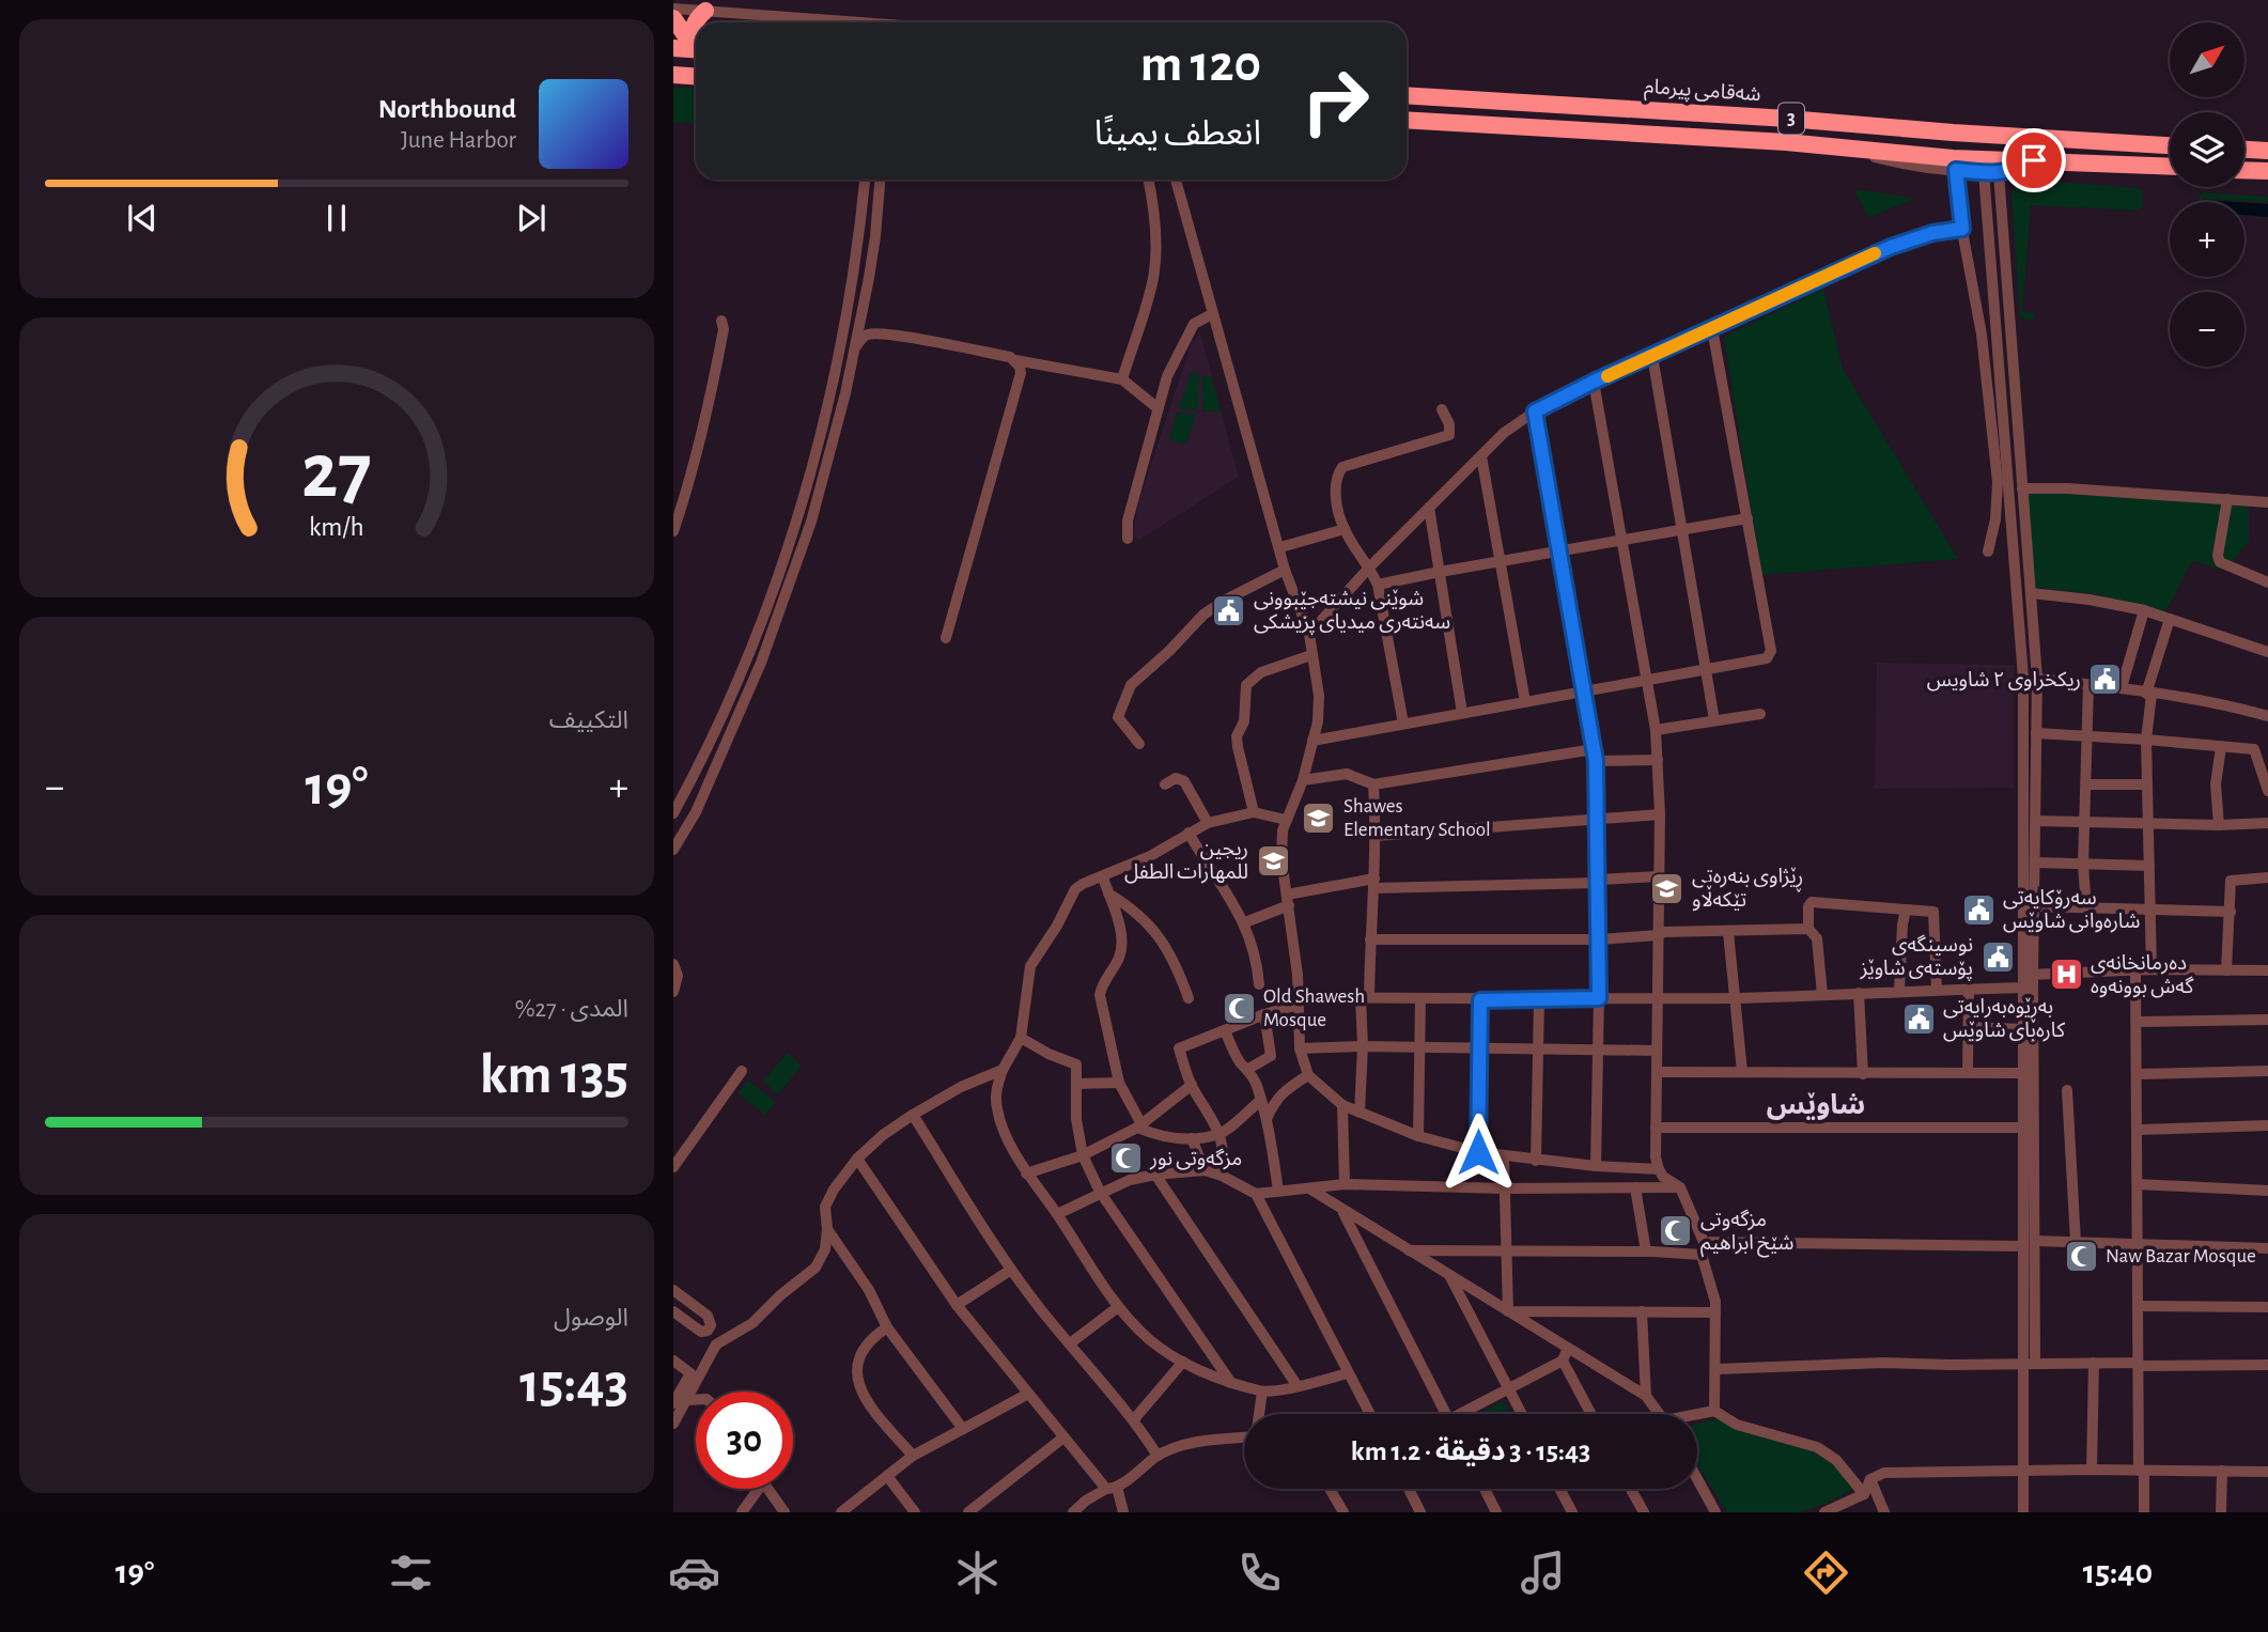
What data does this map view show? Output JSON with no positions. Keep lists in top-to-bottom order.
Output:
{
  "streets": {
    "highway": ["شەقامی پیرمام", "3"]
  },
  "districts": ["شاوێس"],
  "places": {
    "public building": [
      "شوێنی نیشتەجێبوونی سەنتەری میدیای پزیشکی",
      "ريكخراوى ۲ شاويس",
      "سەرۆکایەتی شارەوانی شاوێس",
      "نوسینگەی پۆستەی شاوێز",
      "بەڕێوەبەرایەتی کارەبای شاوێس"
    ],
    "school or university": ["Shawes Elementary School", "ريجين للمهارات الطفل", "ڕێژاوی بنەرەتی تێکەڵاو"],
    "hospital": ["دەرمانخانەی گەش بوونەوە"],
    "mosque": [
      "Old Shawesh Mosque",
      "مزگەوتی نور",
      "مزگەوتی شێخ ابراهیم",
      "Naw Bazar Mosque"
    ]
  },
  "north": "top right",
  "page": {
    "map_buttons": ["+", "−"],
    "turn": ["120 m", "انعطف يمينًا"],
    "song": ["Northbound", "June Harbor"],
    "tile": [
      "التكييف",
      ["المدى · 27%", "135 km"],
      ["الوصول", "15:43"]
    ],
    "heat": ["−", "19°", "+"],
    "limit": "30",
    "trip": "15:43 · 3 دقيقة · 1.2 km",
    "tabs": ["15:40", "19°"],
    "gauge": ["27", "km/h"]
  }
}
